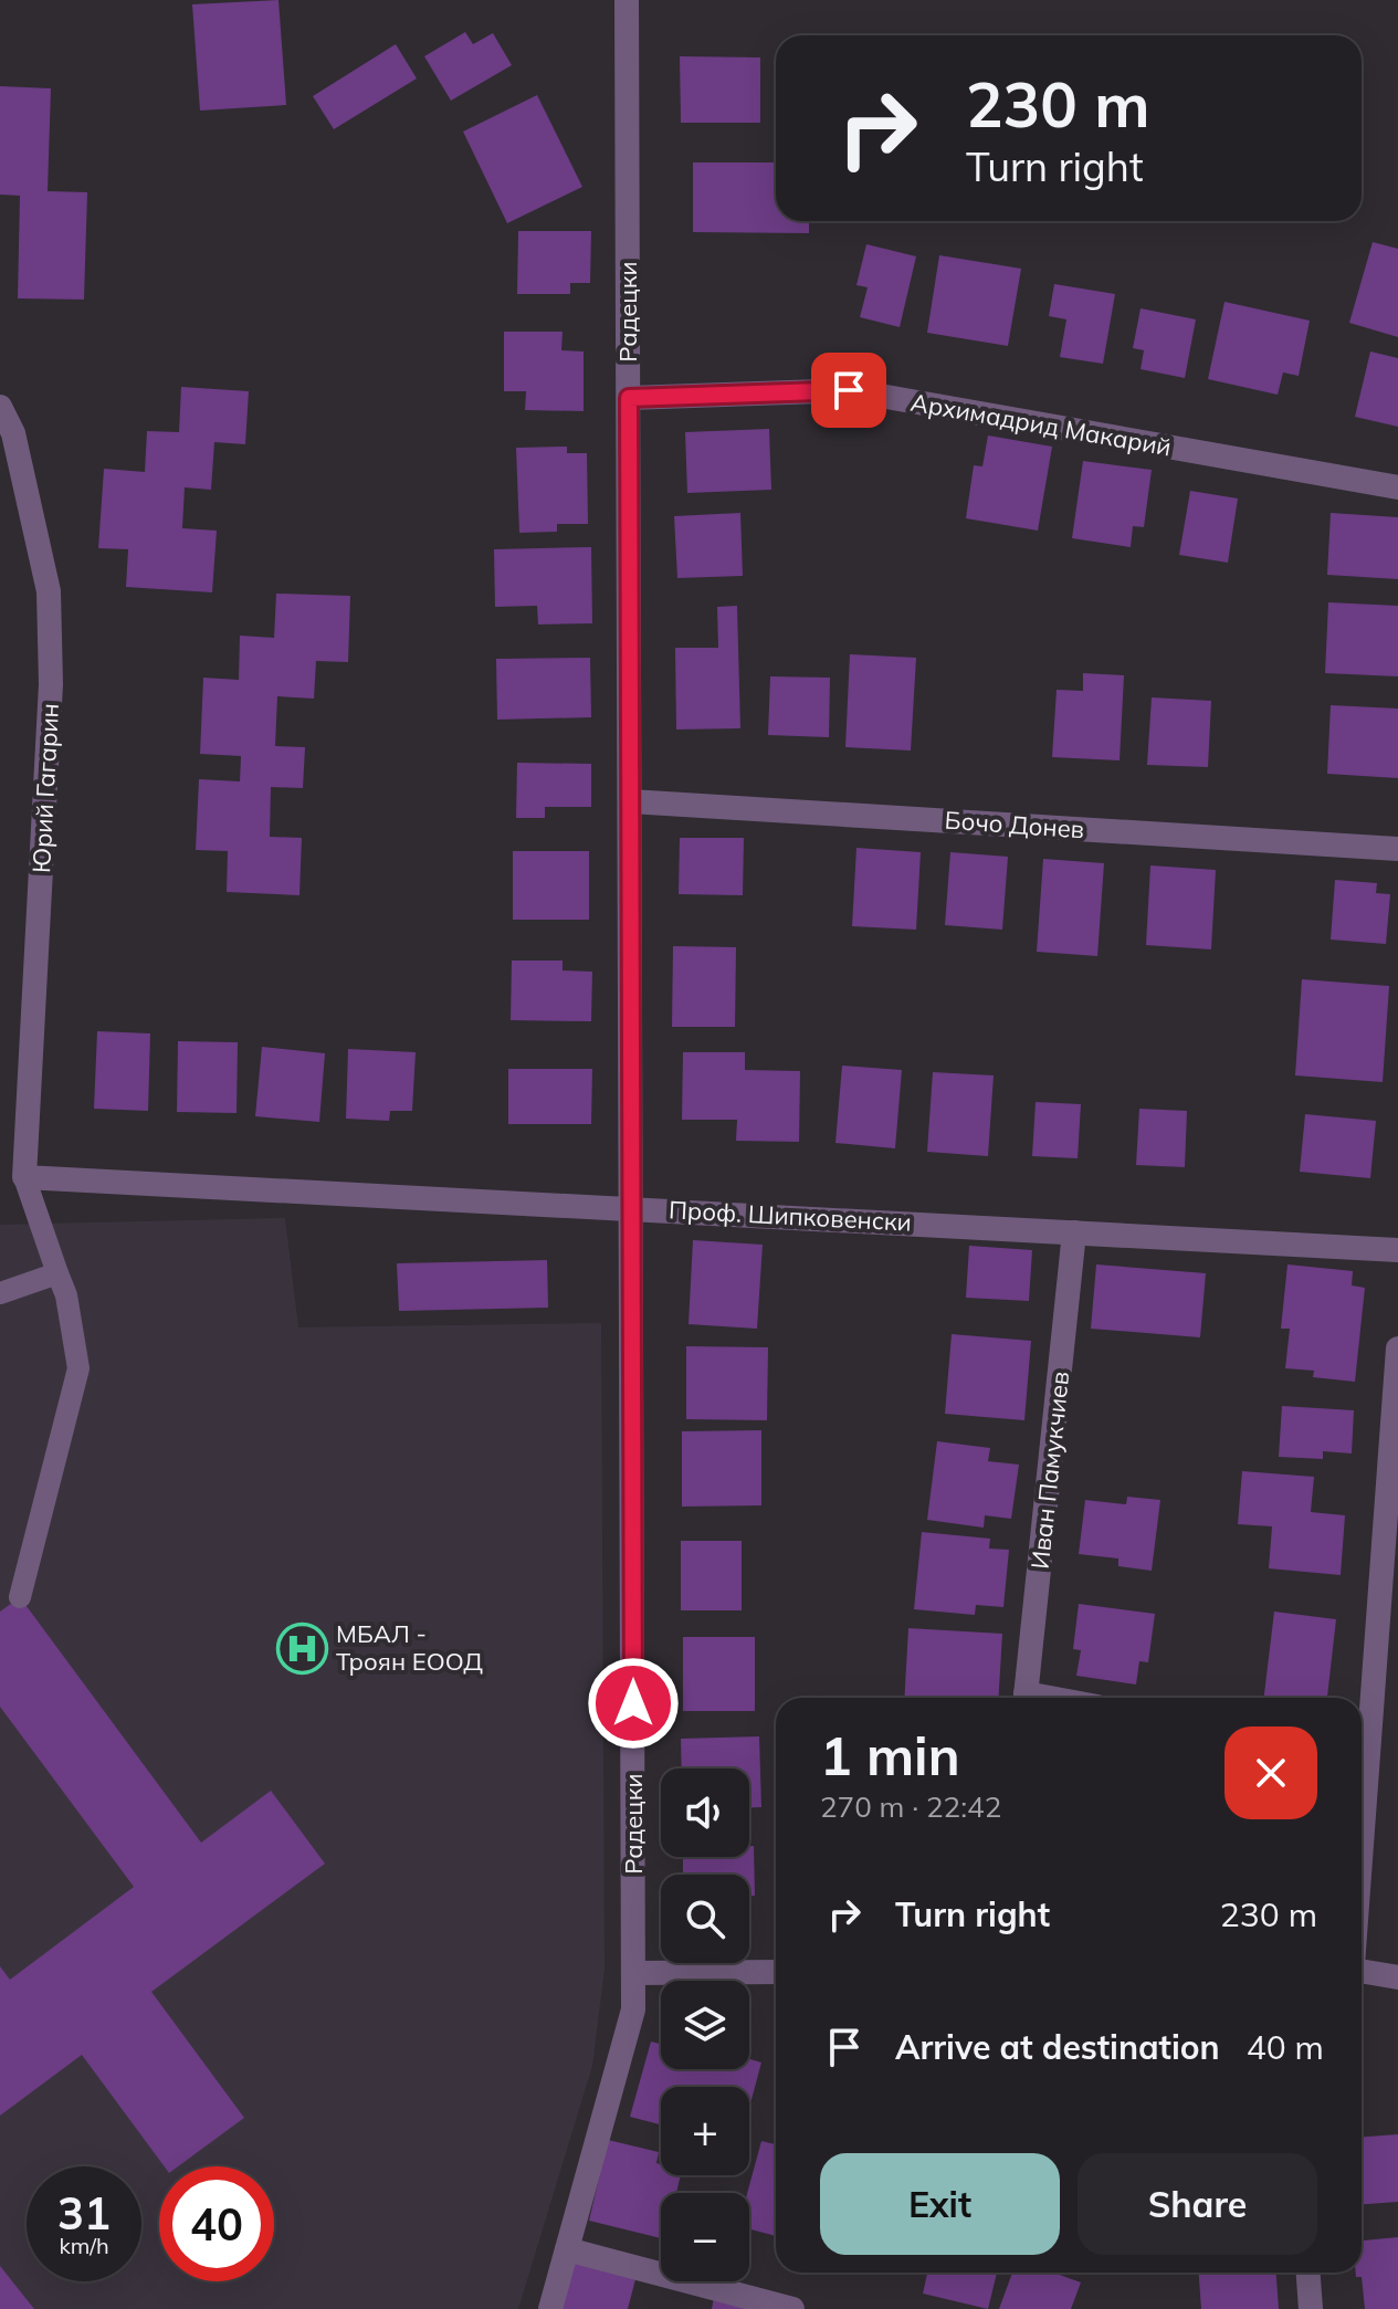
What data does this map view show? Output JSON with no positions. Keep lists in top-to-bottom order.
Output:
{
  "streets": {
    "street": [
      "Радецки",
      "Архимадрид Макарий",
      "Юрий Гагарин",
      "Бочо Донев",
      "Проф. Шипковенски",
      "Иван Памукчиев"
    ]
  },
  "crossings": [
    ["Радецки", "Архимадрид Макарий"],
    ["Радецки", "Бочо Донев"],
    ["Радецки", "Проф. Шипковенски"],
    ["Юрий Гагарин", "Проф. Шипковенски"],
    ["Проф. Шипковенски", "Иван Памукчиев"]
  ],
  "places": {
    "hospital": ["МБАЛ - Троян ЕООД"]
  },
  "page": {
    "turn": ["230 m", "Turn right"],
    "heading": ["1 min", "270 m · 22:42"],
    "map_buttons": ["+", "−"],
    "list": [
      {
        "name": "Turn right",
        "value": "230 m"
      },
      {
        "name": "Arrive at destination",
        "value": "40 m"
      }
    ],
    "buttons": ["Exit", "Share"],
    "speed": "31 km/h",
    "limit": "40"
  }
}
